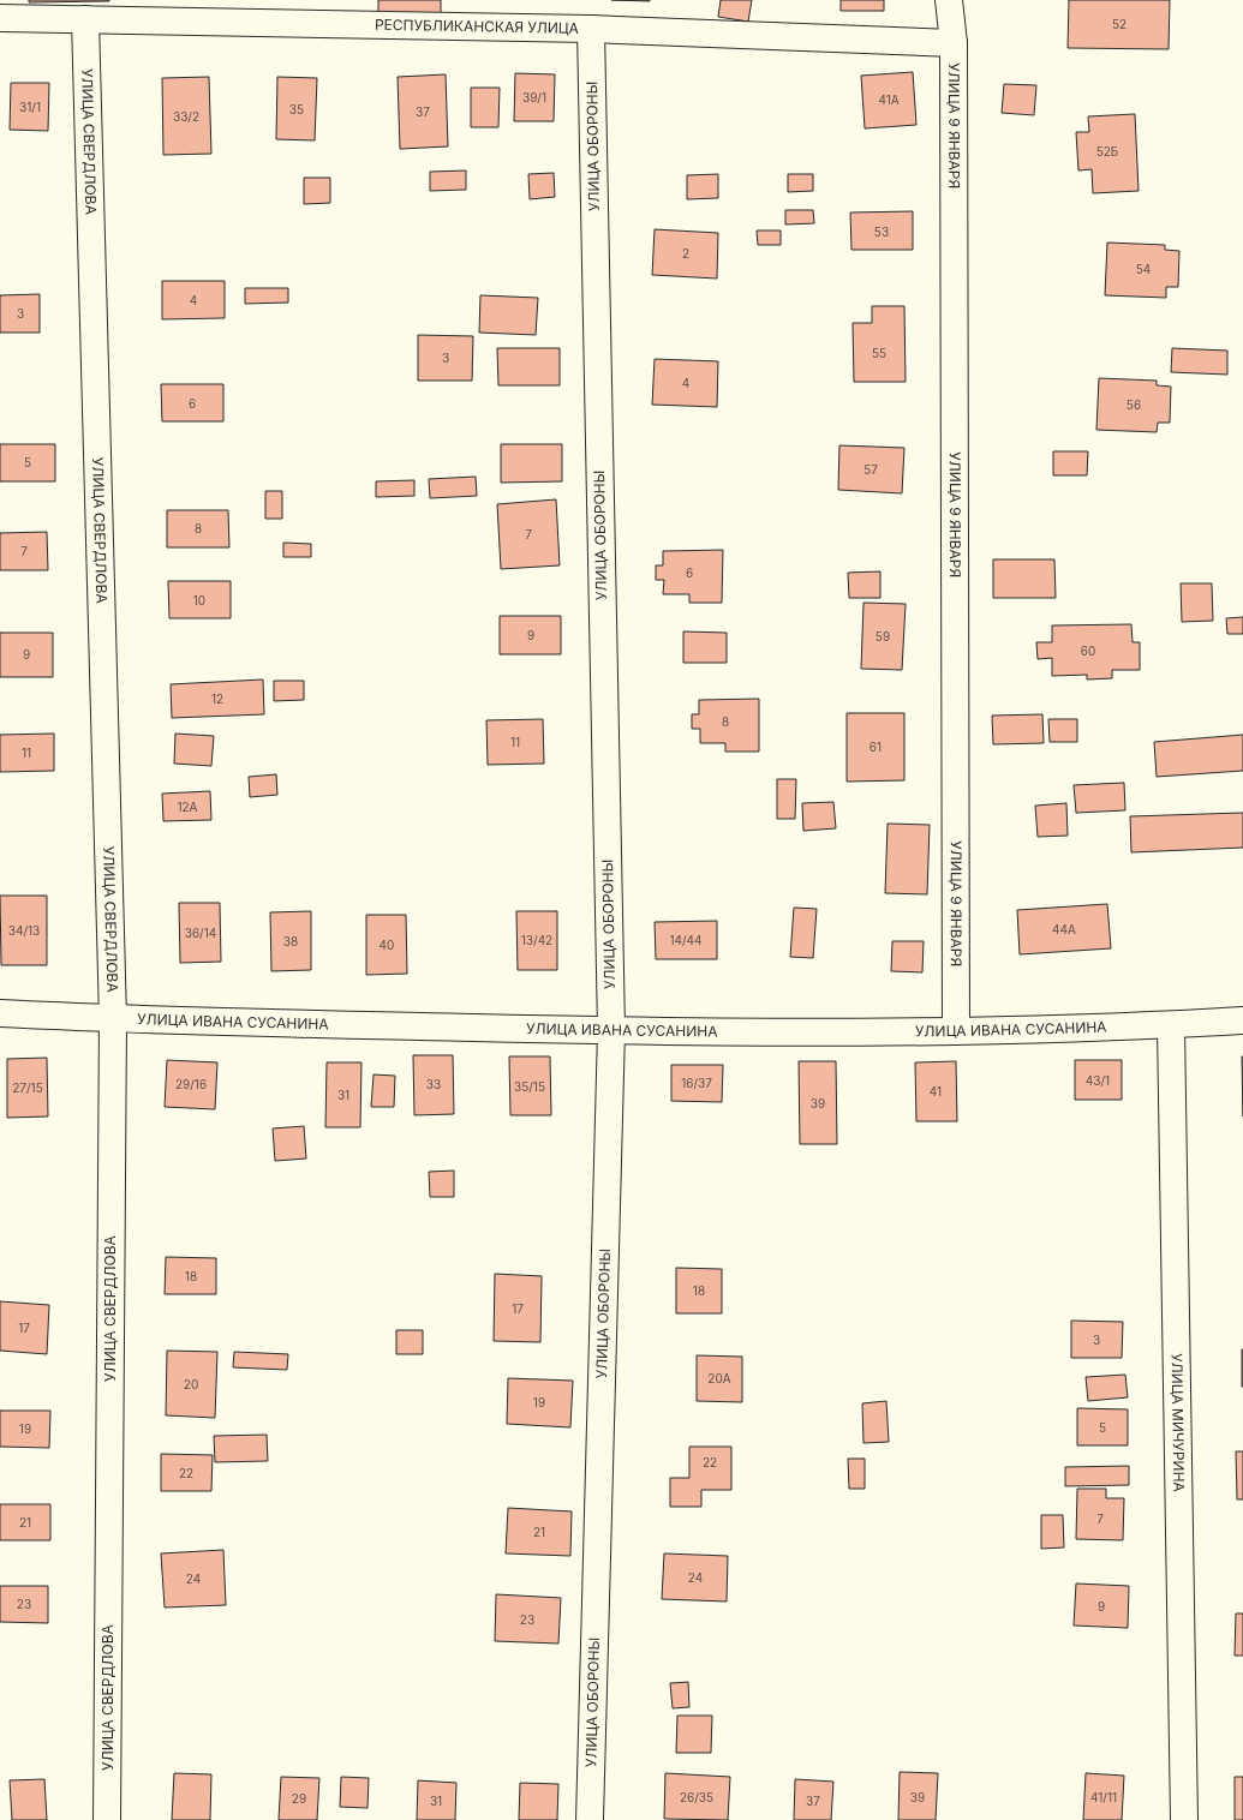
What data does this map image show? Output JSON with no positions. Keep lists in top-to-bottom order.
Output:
{
  "streets": {
    "street": [
      "РЕСПУБЛИКАНСКАЯ УЛИЦА",
      "УЛИЦА 9 ЯНВАРЯ",
      "УЛИЦА СВЕРДЛОВА",
      "УЛИЦА ОБОРОНЫ",
      "УЛИЦА ИВАНА СУСАНИНА",
      "УЛИЦА МИЧУРИНА"
    ]
  },
  "crossings": [
    ["РЕСПУБЛИКАНСКАЯ УЛИЦА", "УЛИЦА 9 ЯНВАРЯ"],
    ["РЕСПУБЛИКАНСКАЯ УЛИЦА", "УЛИЦА СВЕРДЛОВА"],
    ["РЕСПУБЛИКАНСКАЯ УЛИЦА", "УЛИЦА ОБОРОНЫ"],
    ["УЛИЦА 9 ЯНВАРЯ", "УЛИЦА ИВАНА СУСАНИНА"],
    ["УЛИЦА СВЕРДЛОВА", "УЛИЦА ИВАНА СУСАНИНА"],
    ["УЛИЦА ОБОРОНЫ", "УЛИЦА ИВАНА СУСАНИНА"],
    ["УЛИЦА ИВАНА СУСАНИНА", "УЛИЦА МИЧУРИНА"]
  ],
  "house_numbers": [
    "52",
    "39/1",
    "41А",
    "31/1",
    "35",
    "37",
    "33/2",
    "52Б",
    "53",
    "2",
    "54",
    "4",
    "3",
    "55",
    "3",
    "4",
    "6",
    "56",
    "5",
    "57",
    "8",
    "7",
    "7",
    "6",
    "10",
    "9",
    "59",
    "60",
    "9",
    "12",
    "8",
    "11",
    "61",
    "11",
    "12А",
    "44А",
    "34/13",
    "36/14",
    "13/42",
    "14/44",
    "38",
    "40",
    "43/1",
    "16/37",
    "29/16",
    "33",
    "35/15",
    "27/15",
    "41",
    "31",
    "39",
    "18",
    "18",
    "17",
    "17",
    "3",
    "20А",
    "20",
    "19",
    "5",
    "19",
    "22",
    "22",
    "7",
    "21",
    "21",
    "24",
    "24",
    "23",
    "9",
    "23",
    "26/35",
    "39",
    "41/11",
    "29",
    "31",
    "37"
  ]
}
